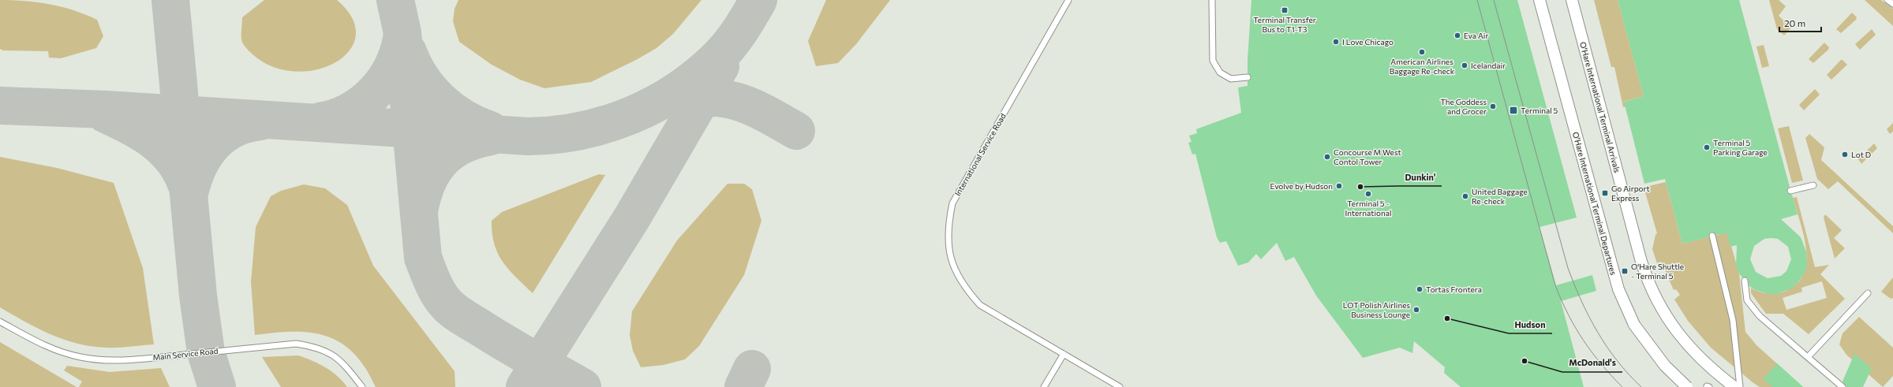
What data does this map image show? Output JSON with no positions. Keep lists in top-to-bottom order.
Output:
{
  "streets": {
    "street": ["O'Hare International Terminal Arrivals", "O'Hare International Terminal Departures"],
    "lane": ["International Service Road", "Main Service Road"]
  },
  "places": {
    "transit": [
      "Terminal Transfer Bus to T1-T3",
      "Terminal 5",
      "Go Airport Express",
      "O'Hare Shuttle - Terminal 5"
    ],
    "other": [
      "Eva Air",
      "I Love Chicago",
      "American Airlines Baggage Re-check",
      "Icelandair",
      "The Goddess and Grocer",
      "Terminal 5 Parking Garage",
      "Lot D",
      "Concourse M West Contol Tower",
      "Evolve by Hudson",
      "Dunkin'",
      "Terminal 5 - International",
      "United Baggage Re-check",
      "Tortas Frontera",
      "LOT Polish Airlines Business Lounge",
      "Hudson",
      "McDonald's"
    ]
  },
  "scale_bar": "20 m"
}
